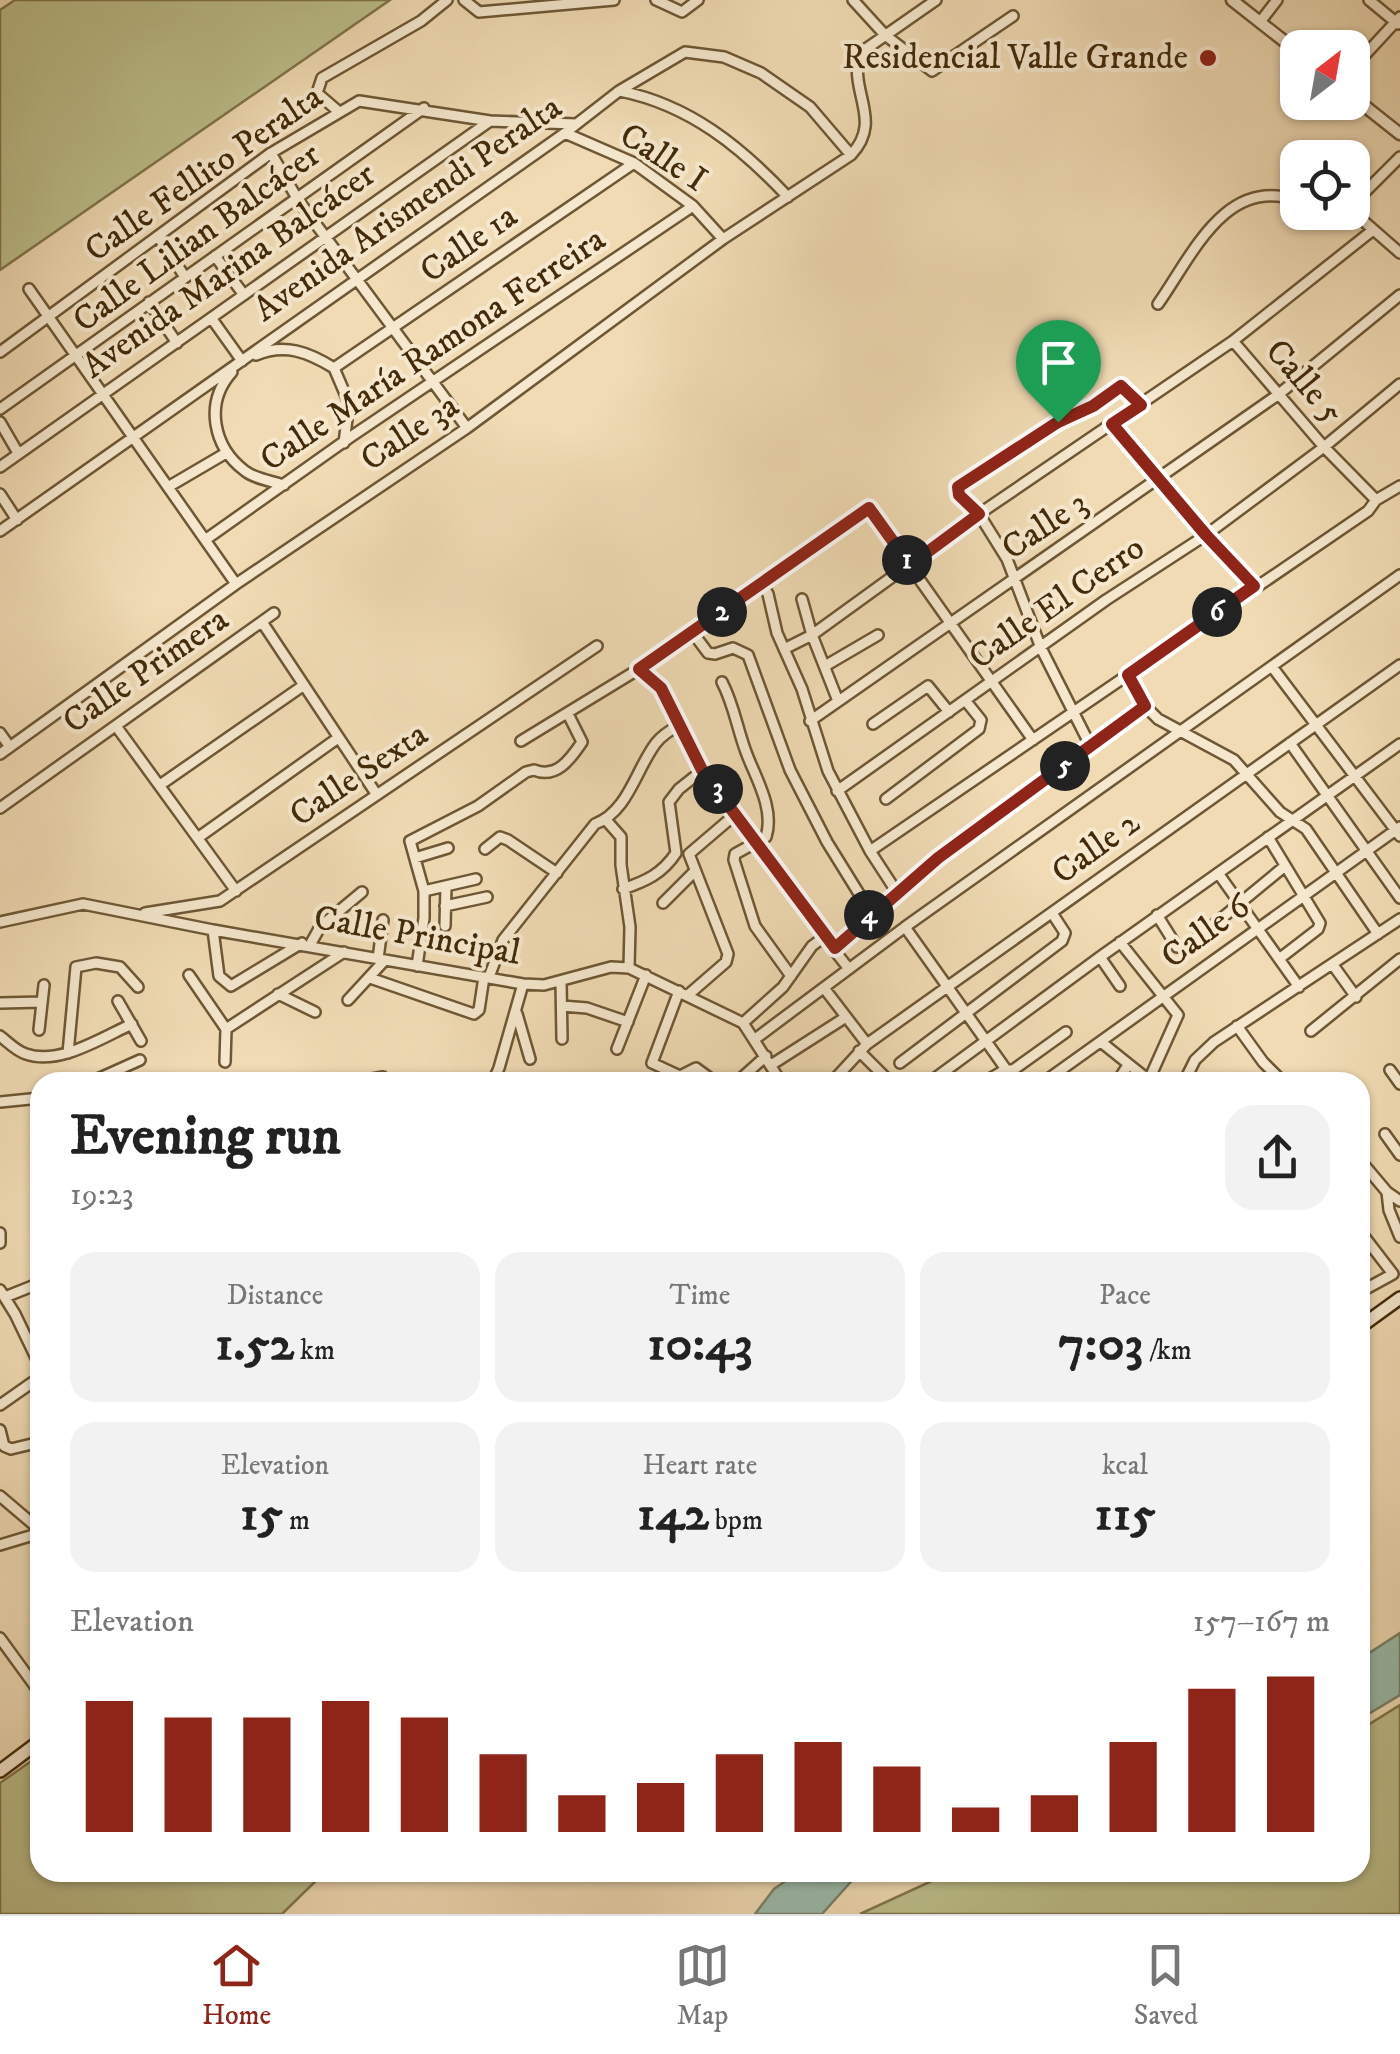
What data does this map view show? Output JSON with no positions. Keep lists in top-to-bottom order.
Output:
{
  "streets": {
    "street": [
      "Calle I",
      "Calle Fellito Peralta",
      "Avenida Arismendi Peralta",
      "Calle Lilian Balcácer",
      "Calle 1a",
      "Avenida Marina Balcácer",
      "Calle María Ramona Ferreira",
      "Calle 5",
      "Calle 3a",
      "Calle 3",
      "Calle El Cerro",
      "Calle Primera",
      "Calle Sexta",
      "Calle 2",
      "Calle 6",
      "Calle Principal"
    ]
  },
  "crossings": [
    ["Calle I", "Avenida Arismendi Peralta"],
    ["Calle I", "Calle 1a"],
    ["Calle I", "Calle María Ramona Ferreira"],
    ["Calle I", "Calle 3a"],
    ["Calle Fellito Peralta", "Avenida Arismendi Peralta"],
    ["Calle Fellito Peralta", "Calle Lilian Balcácer"],
    ["Calle Fellito Peralta", "Avenida Marina Balcácer"],
    ["Avenida Arismendi Peralta", "Calle 1a"],
    ["Avenida Arismendi Peralta", "Calle María Ramona Ferreira"],
    ["Avenida Arismendi Peralta", "Calle 3a"],
    ["Calle 1a", "Calle María Ramona Ferreira"],
    ["Calle 5", "Calle 3"],
    ["Calle 5", "Calle El Cerro"],
    ["Calle Sexta", "Calle Principal"]
  ],
  "places": ["Residencial Valle Grande"],
  "north": "top right",
  "page": {
    "pins": [
      "1",
      "2",
      "6",
      "5",
      "3",
      "4"
    ],
    "heading": ["Evening run", "19:23"],
    "stats": [
      ["Distance", "1.52 km"],
      ["Time", "10:43"],
      ["Pace", "7:03 /km"],
      ["Elevation", "15 m"],
      ["Heart rate", "142 bpm"],
      ["kcal", "115"]
    ],
    "chart": ["Elevation", "157–167 m"],
    "tabs": ["Home", "Map", "Saved"]
  }
}
